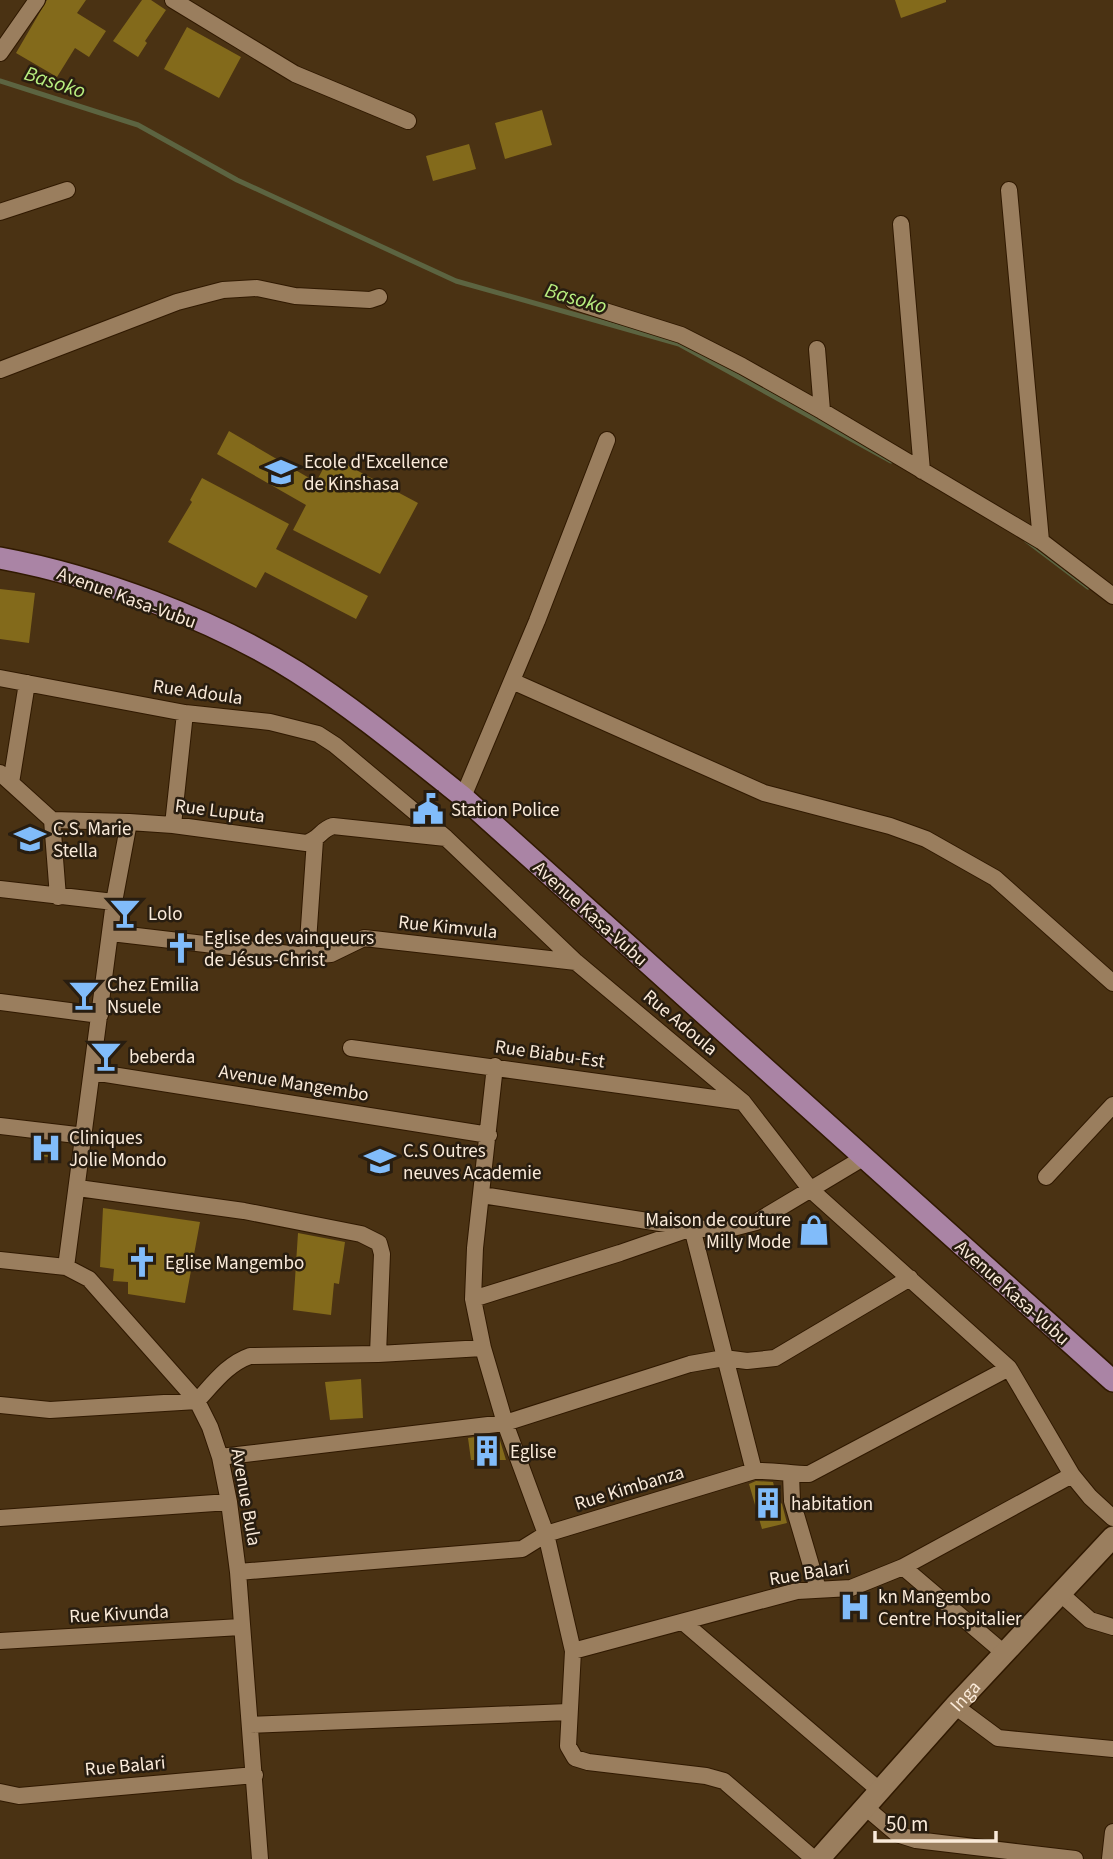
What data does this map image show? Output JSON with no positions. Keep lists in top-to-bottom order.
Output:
{
  "streets": {
    "main road": ["Avenue Kasa-Vubu"],
    "street": [
      "Rue Adoula",
      "Rue Luputa",
      "Rue Kimvula",
      "Rue Biabu-Est",
      "Avenue Mangembo",
      "Rue Kimbanza",
      "Avenue Bula",
      "Rue Balari",
      "Rue Kivunda",
      "Inga"
    ]
  },
  "crossings": [
    ["Rue Adoula", "Rue Luputa"],
    ["Rue Adoula", "Rue Kimvula"],
    ["Rue Adoula", "Rue Biabu-Est"],
    ["Rue Adoula", "Rue Kimbanza"],
    ["Rue Adoula", "Rue Balari"],
    ["Rue Kimbanza", "Avenue Bula"],
    ["Avenue Bula", "Rue Balari"],
    ["Avenue Bula", "Rue Kivunda"]
  ],
  "water": ["Basoko"],
  "places": {
    "school or university": ["Ecole d'Excellence de Kinshasa", "C.S. Marie Stella", "C.S Outres neuves Academie"],
    "public building": ["Station Police"],
    "bar": ["Lolo", "Chez Emilia Nsuele", "beberda"],
    "church": ["Eglise des vainqueurs de Jésus-Christ", "Eglise Mangembo"],
    "hospital": ["Cliniques Jolie Mondo", "kn Mangembo Centre Hospitalier"],
    "shop": ["Maison de couture Milly Mode"],
    "building": ["Eglise", "habitation"]
  },
  "scale_bar": "50 m"
}
